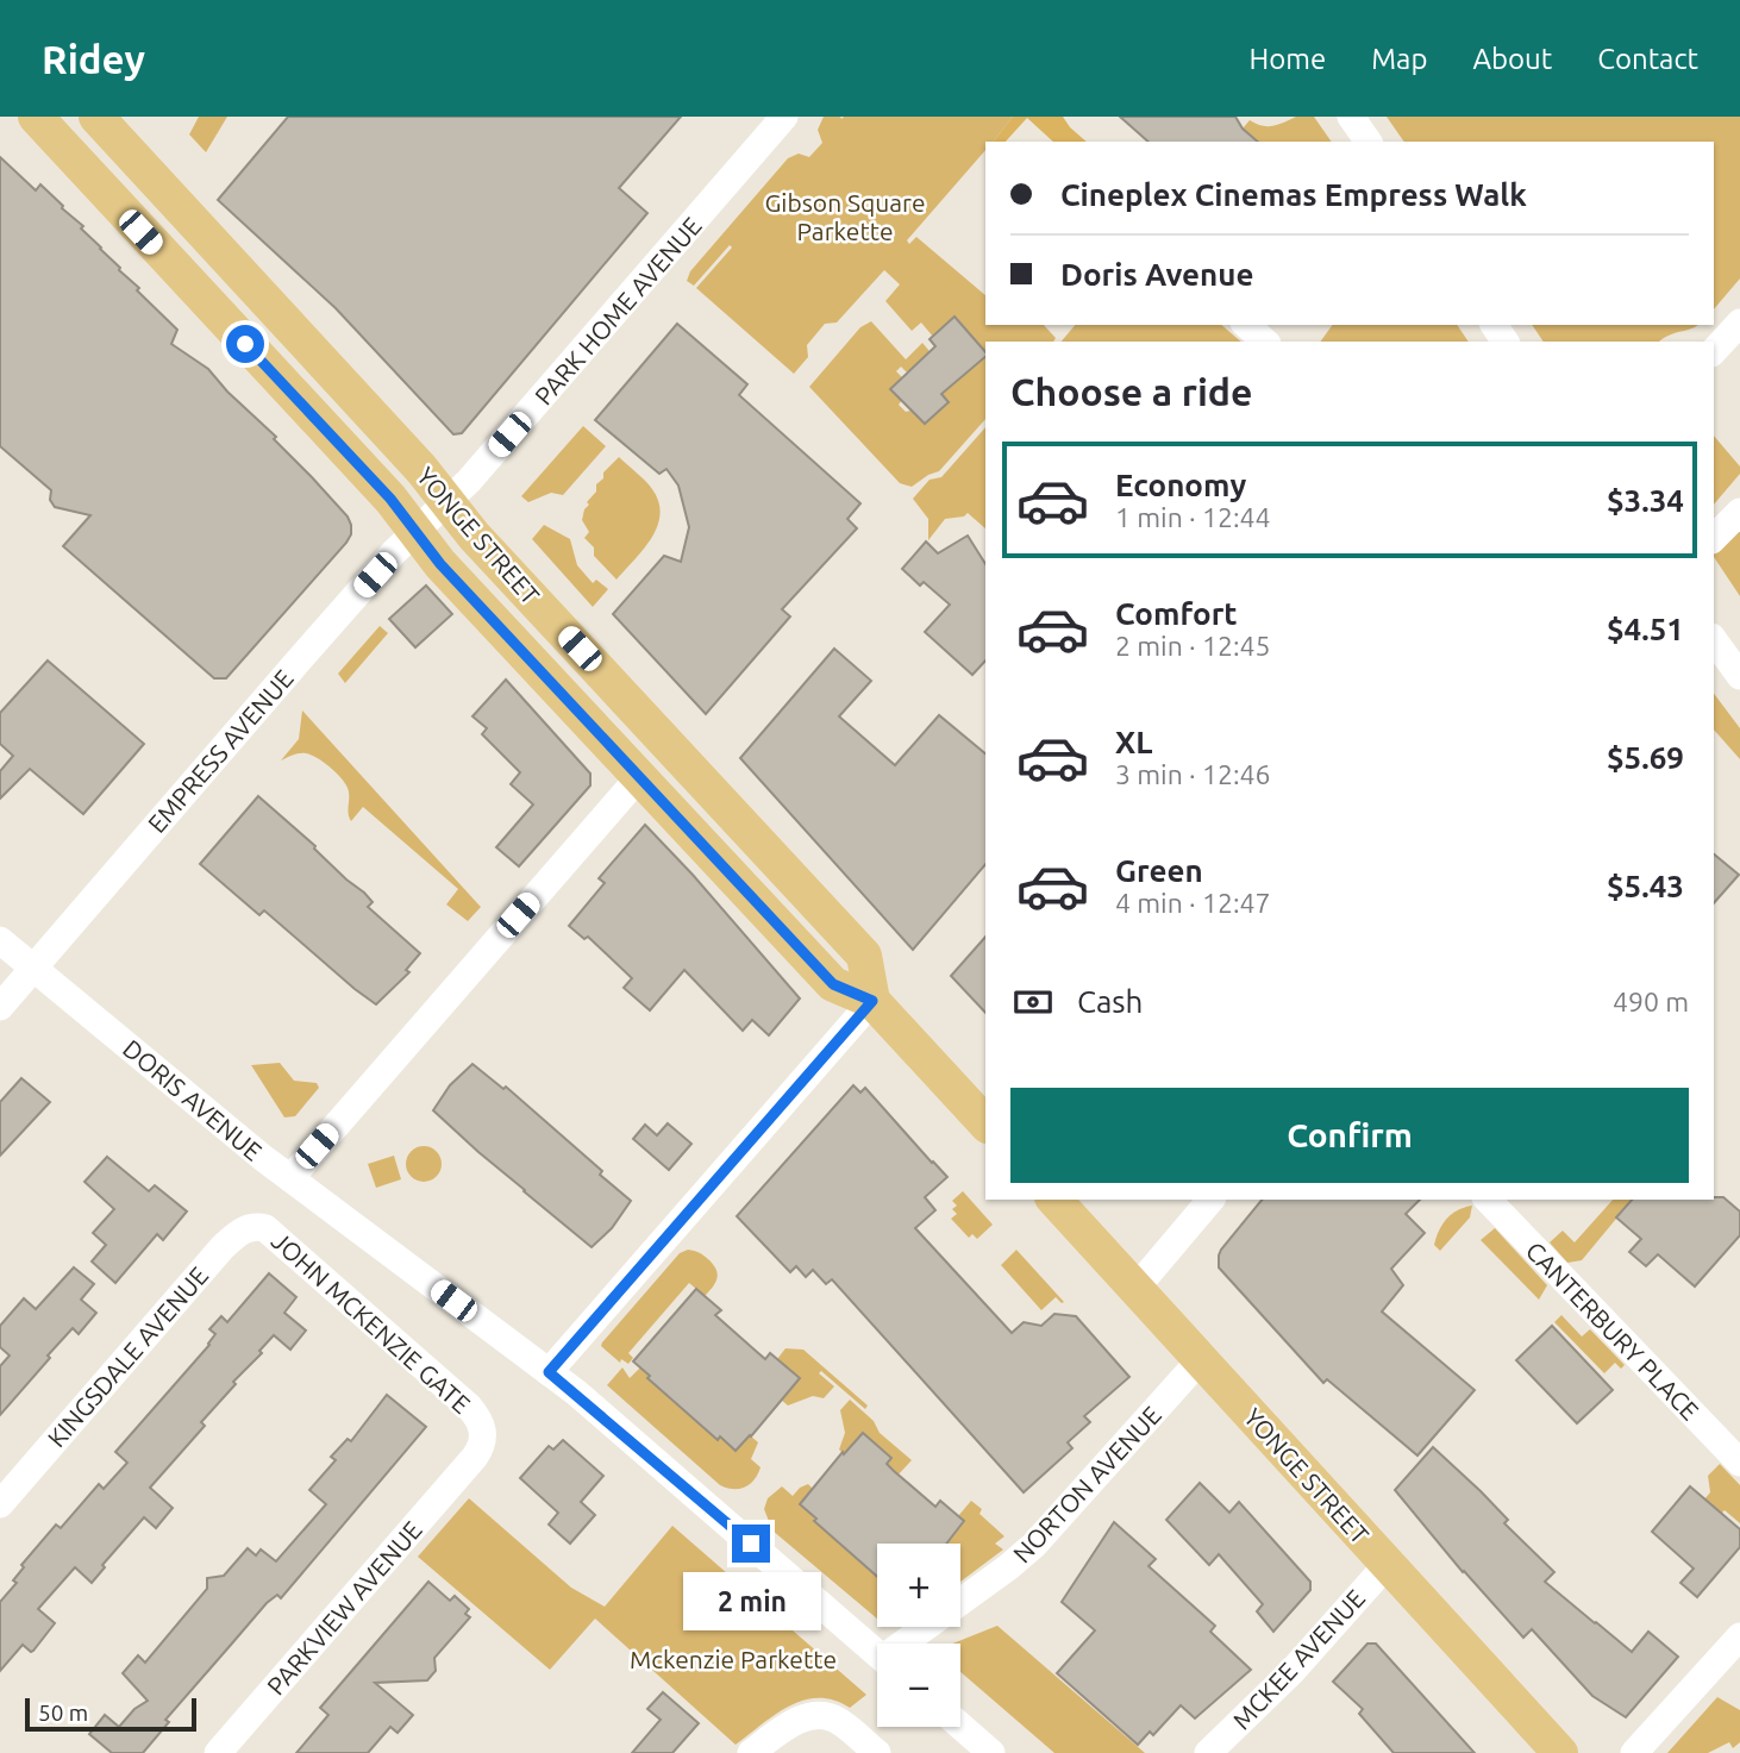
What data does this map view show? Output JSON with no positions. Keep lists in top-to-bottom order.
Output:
{
  "streets": {
    "main road": ["YONGE STREET"],
    "street": [
      "PARK HOME AVENUE",
      "EMPRESS AVENUE",
      "DORIS AVENUE",
      "JOHN MCKENZIE GATE",
      "CANTERBURY PLACE",
      "KINGSDALE AVENUE",
      "NORTON AVENUE",
      "PARKVIEW AVENUE",
      "MCKEE AVENUE"
    ]
  },
  "crossings": [
    ["PARK HOME AVENUE", "YONGE STREET"],
    ["PARK HOME AVENUE", "EMPRESS AVENUE"],
    ["YONGE STREET", "EMPRESS AVENUE"],
    ["YONGE STREET", "NORTON AVENUE"],
    ["YONGE STREET", "MCKEE AVENUE"],
    ["EMPRESS AVENUE", "DORIS AVENUE"],
    ["JOHN MCKENZIE GATE", "KINGSDALE AVENUE"],
    ["JOHN MCKENZIE GATE", "PARKVIEW AVENUE"]
  ],
  "parks": ["Gibson Square Parkette", "Mckenzie Parkette"],
  "scale_bar": "50 m",
  "page": {
    "header": "Ridey",
    "nav": [
      "Home",
      "Map",
      "About",
      "Contact"
    ],
    "banner": ["Cineplex Cinemas Empress Walk", "Doris Avenue"],
    "heading": "Choose a ride",
    "list": [
      {
        "name": "Economy",
        "note": "1 min · 12:44",
        "value": "$3.34"
      },
      {
        "name": "Comfort",
        "note": "2 min · 12:45",
        "value": "$4.51"
      },
      {
        "name": "XL",
        "note": "3 min · 12:46",
        "value": "$5.69"
      },
      {
        "name": "Green",
        "note": "4 min · 12:47",
        "value": "$5.43"
      }
    ],
    "pay": ["Cash", "490 m"],
    "buttons": "Confirm",
    "map_buttons": ["+", "−"],
    "bubble": "2 min",
    "scale": "50 m"
  }
}
